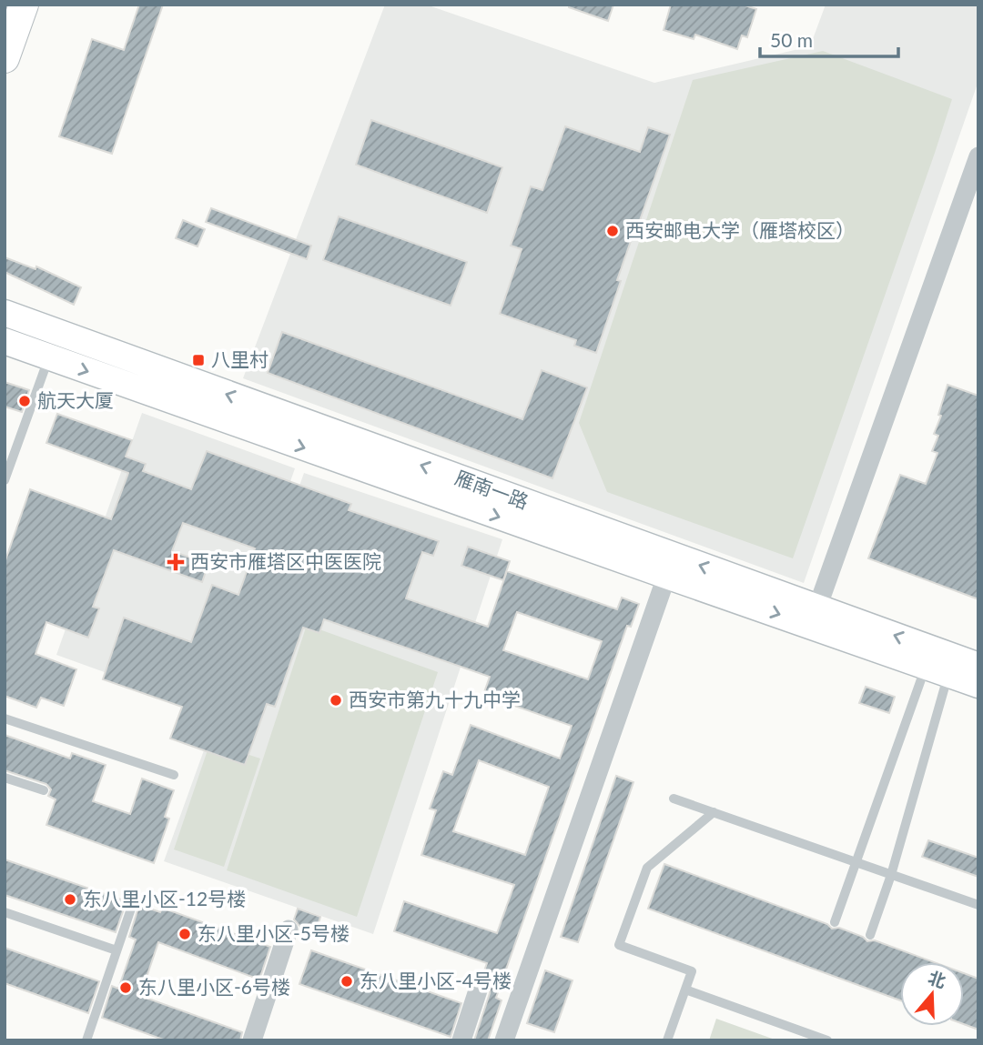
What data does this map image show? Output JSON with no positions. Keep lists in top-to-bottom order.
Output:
{
  "streets": {
    "main road": ["雁南一路"]
  },
  "places": {
    "other": [
      "西安邮电大学（雁塔校区）",
      "航天大厦",
      "西安市第九十九中学",
      "东八里小区-12号楼",
      "东八里小区-5号楼",
      "东八里小区-4号楼",
      "东八里小区-6号楼"
    ],
    "transit": ["八里村"],
    "health": ["西安市雁塔区中医医院"]
  },
  "scale_bar": "50 m",
  "north": "top"
}
